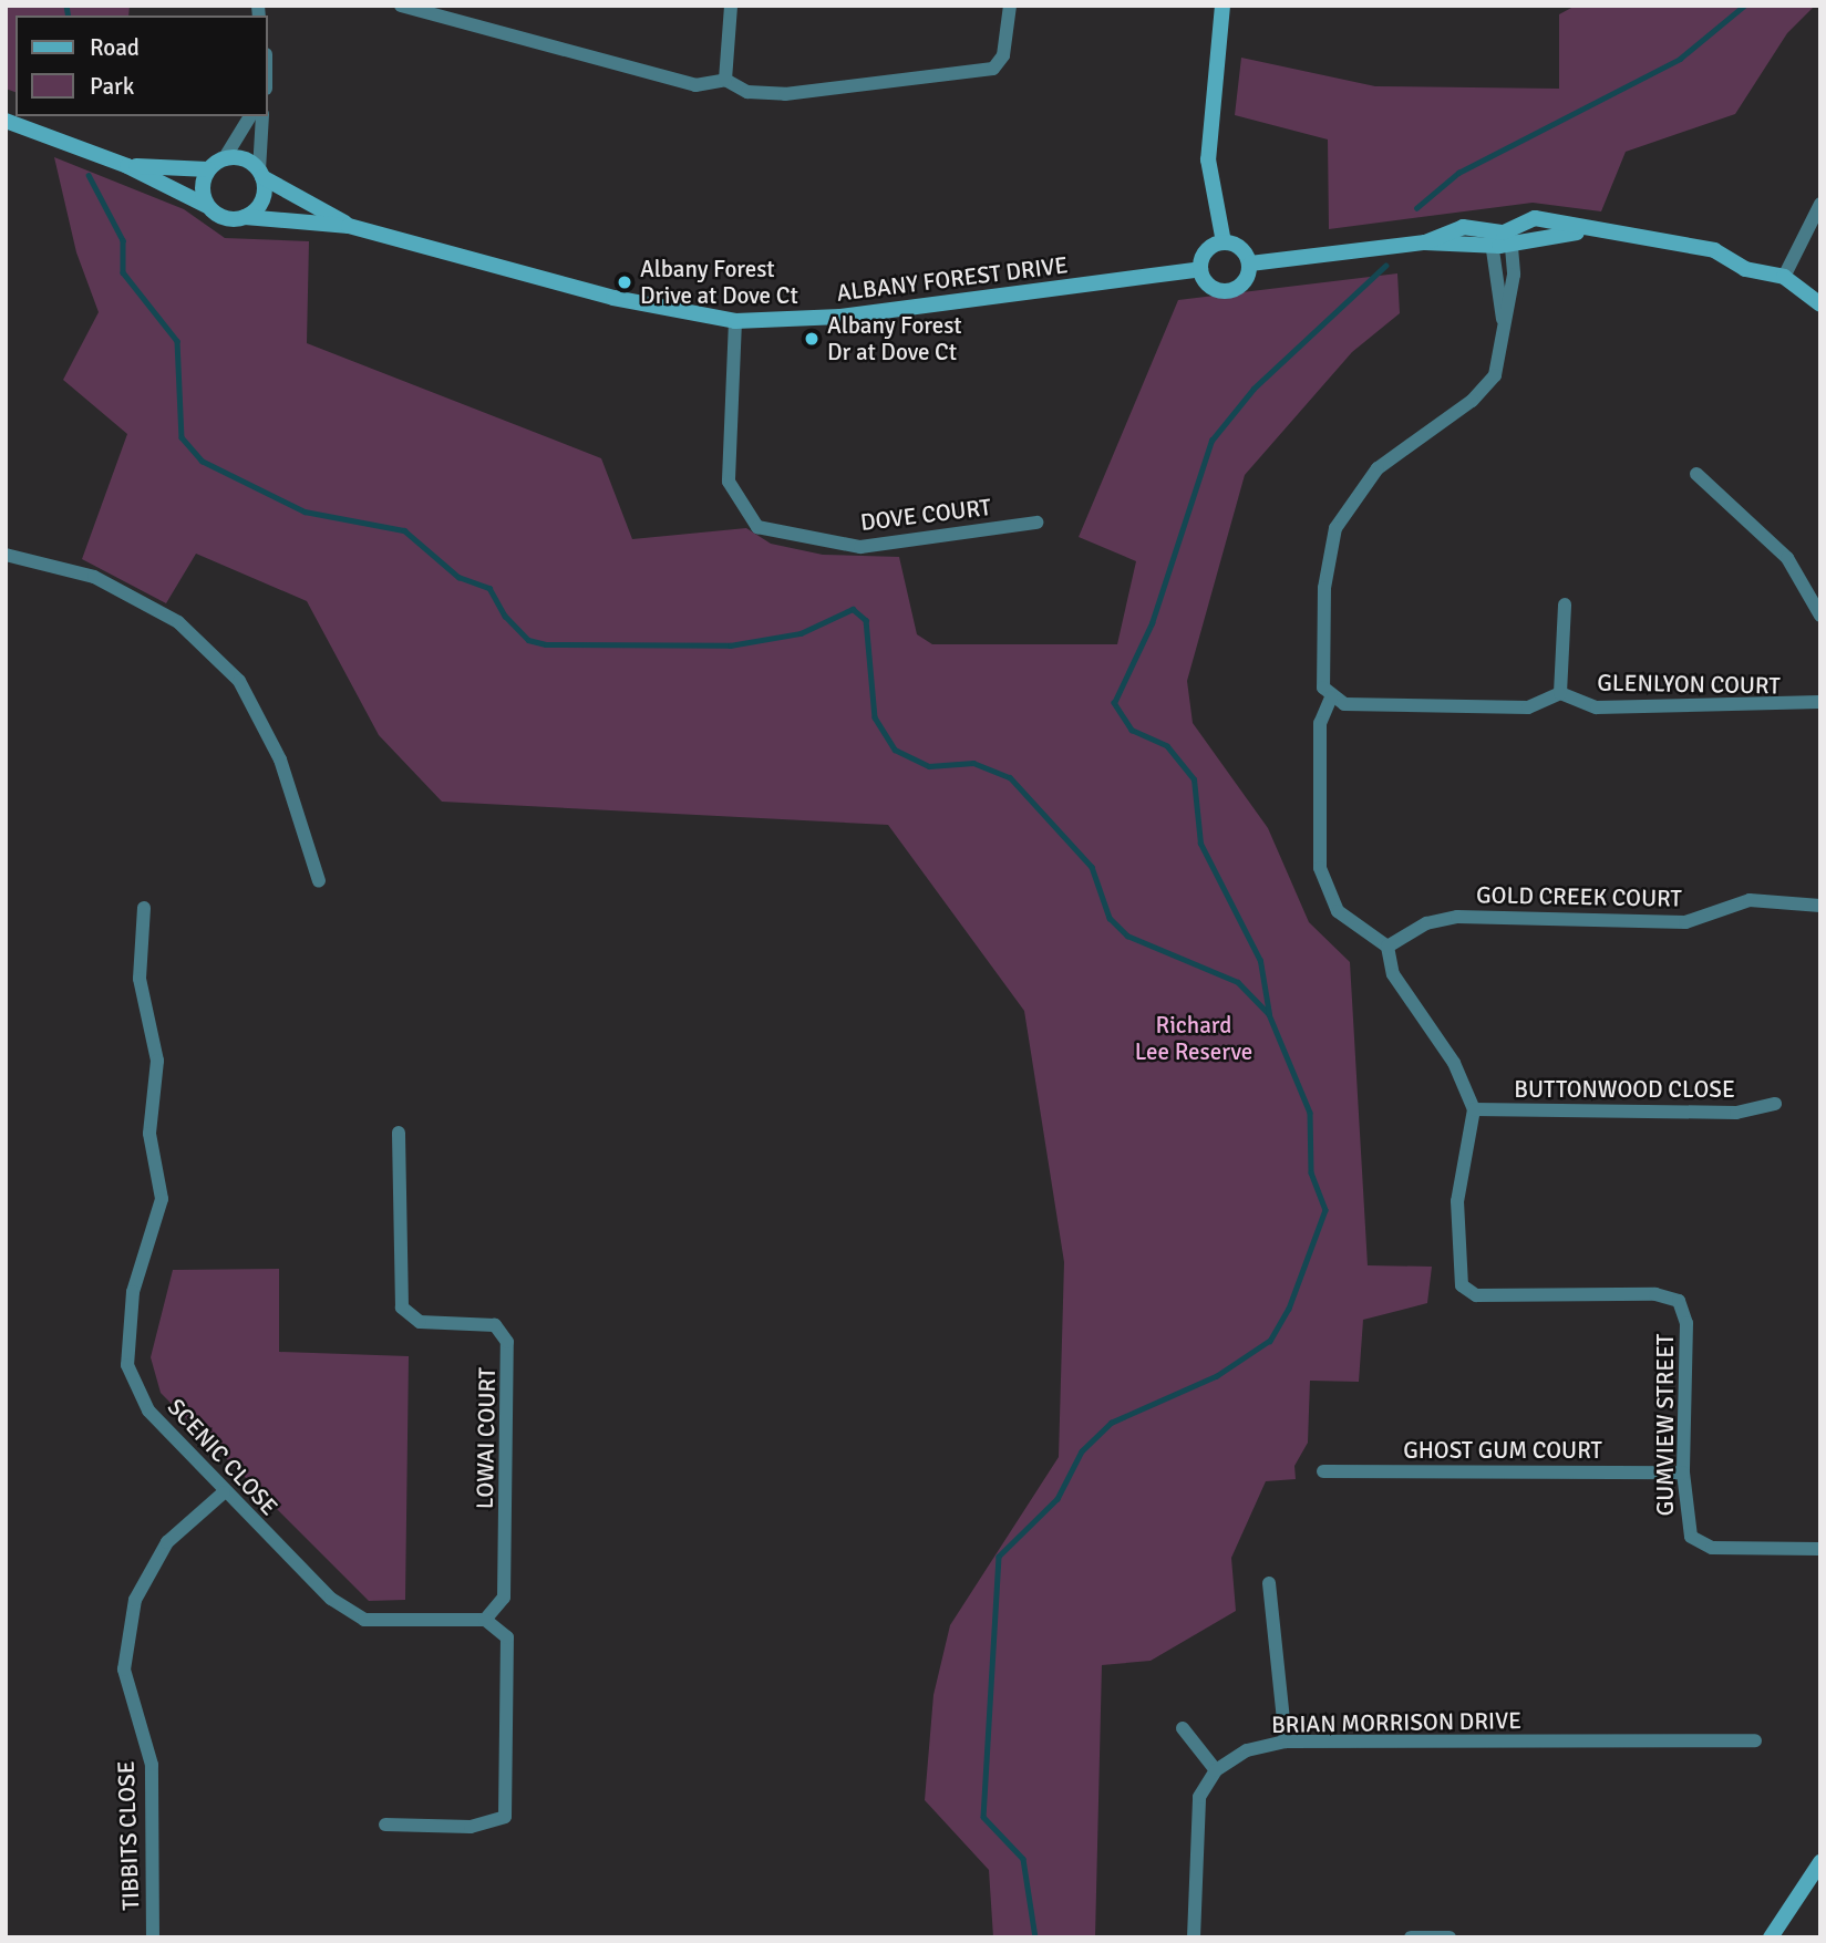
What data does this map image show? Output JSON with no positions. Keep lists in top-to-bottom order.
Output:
{
  "streets": {
    "street": [
      "ALBANY FOREST DRIVE",
      "DOVE COURT",
      "GLENLYON COURT",
      "GOLD CREEK COURT",
      "BUTTONWOOD CLOSE",
      "GUMVIEW STREET",
      "LOWAI COURT",
      "GHOST GUM COURT",
      "SCENIC CLOSE",
      "BRIAN MORRISON DRIVE",
      "TIBBITS CLOSE"
    ]
  },
  "crossings": [
    ["ALBANY FOREST DRIVE", "DOVE COURT"],
    ["BUTTONWOOD CLOSE", "GUMVIEW STREET"],
    ["GUMVIEW STREET", "GHOST GUM COURT"],
    ["LOWAI COURT", "SCENIC CLOSE"],
    ["SCENIC CLOSE", "TIBBITS CLOSE"]
  ],
  "parks": ["Richard Lee Reserve"],
  "places": ["Albany Forest Drive at Dove Ct", "Albany Forest Dr at Dove Ct"],
  "legend": ["Road", "Park"]
}
